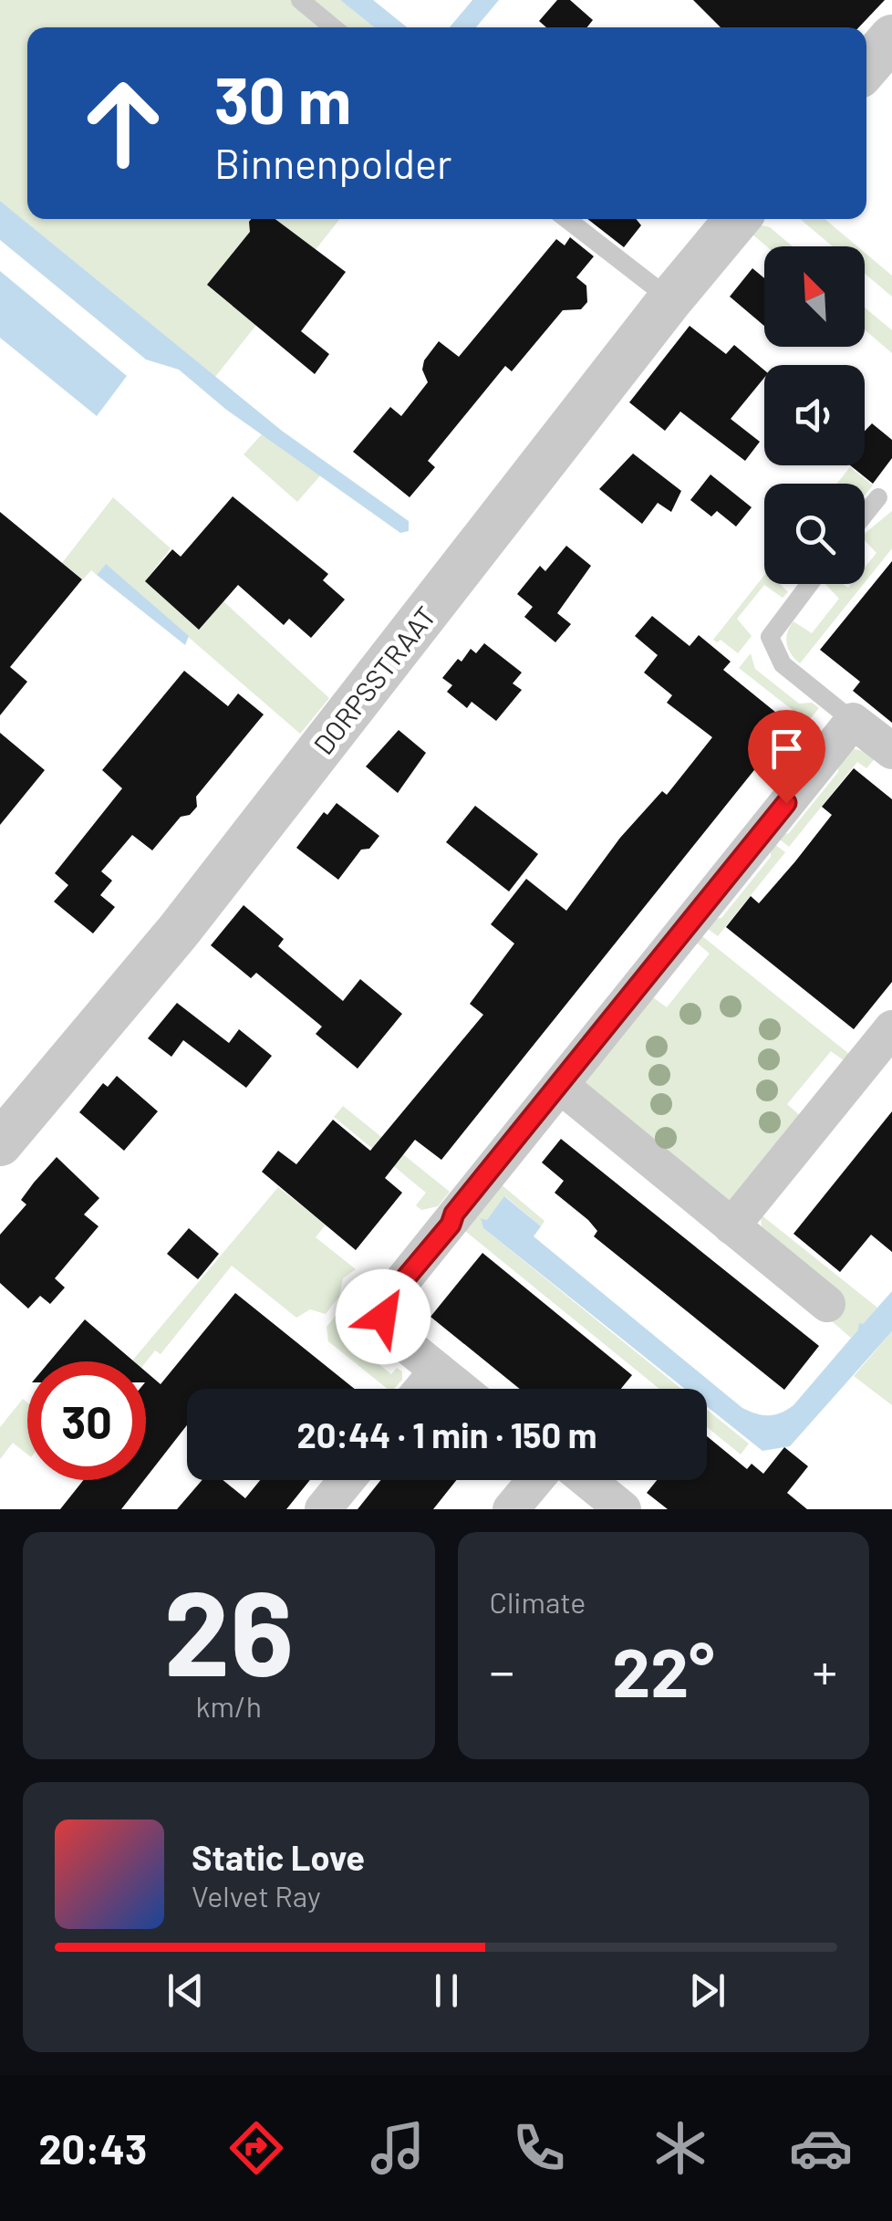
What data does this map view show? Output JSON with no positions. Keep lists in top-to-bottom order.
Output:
{
  "streets": {
    "street": ["DORPSSTRAAT"]
  },
  "north": "top left",
  "page": {
    "turn": ["30 m", "Binnenpolder"],
    "limit": "30",
    "trip": "20:44 · 1 min · 150 m",
    "tile": [
      ["26", "km/h"],
      "Climate"
    ],
    "heat": ["−", "22°", "+"],
    "song": ["Static Love", "Velvet Ray"],
    "tabs": "20:43"
  }
}
